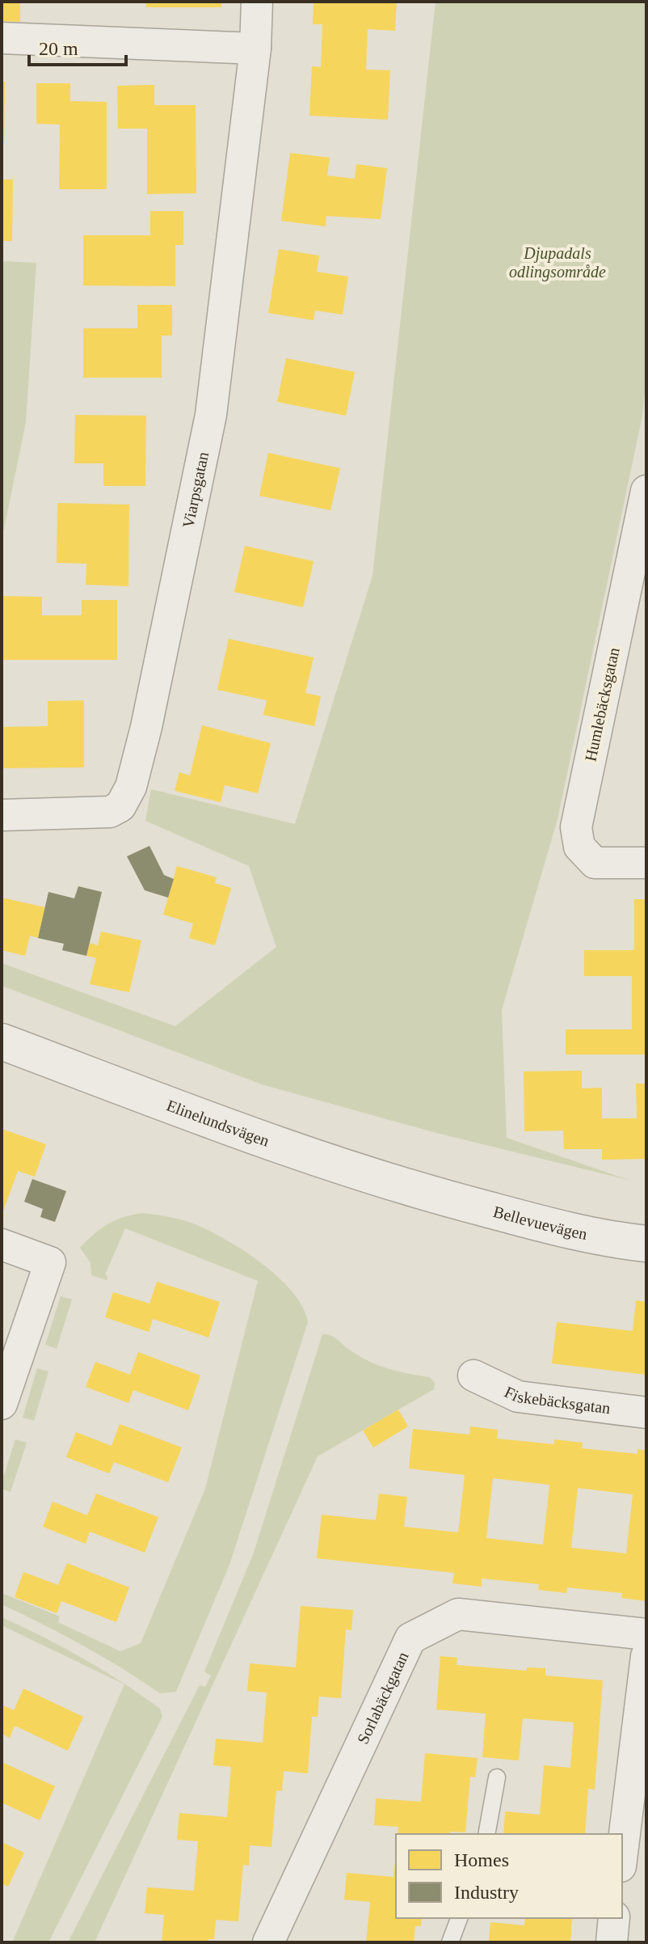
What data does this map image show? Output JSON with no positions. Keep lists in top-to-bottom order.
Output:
{
  "streets": {
    "street": [
      "Viarpsgatan",
      "Humlebäcksgatan",
      "Elinelundsvägen",
      "Bellevuevägen",
      "Fiskebäcksgatan",
      "Sorlabäckgatan"
    ]
  },
  "crossings": [
    ["Elinelundsvägen", "Bellevuevägen"]
  ],
  "parks": ["Djupadals odlingsområde"],
  "legend": ["Homes", "Industry"],
  "scale_bar": "20 m"
}
